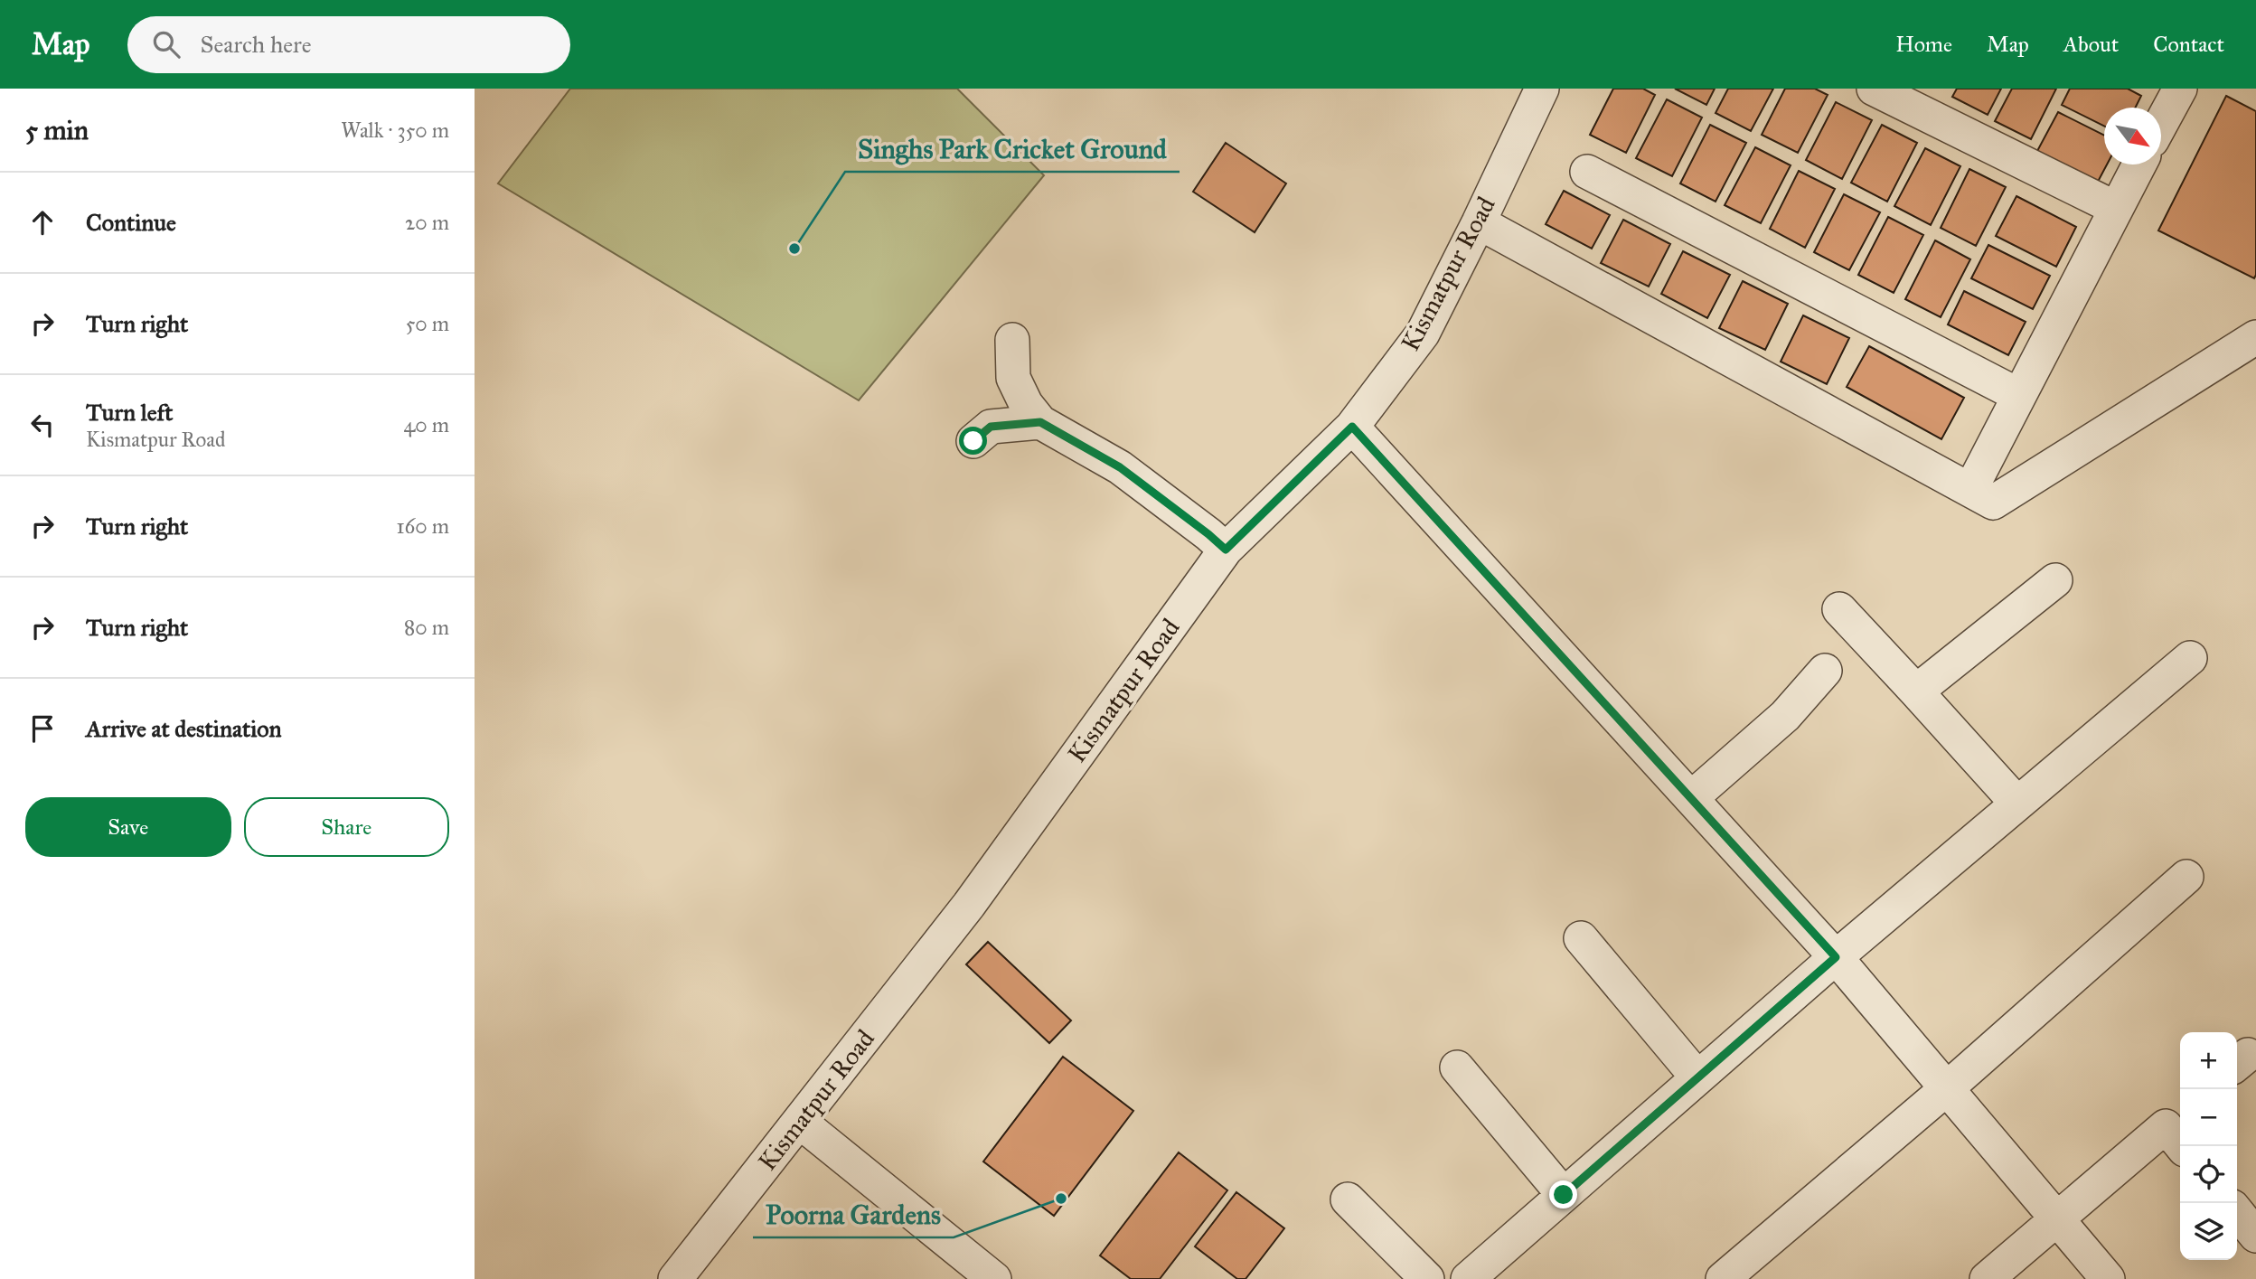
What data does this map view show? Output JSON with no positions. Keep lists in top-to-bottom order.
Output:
{
  "streets": {
    "street": ["Kismatpur Road"]
  },
  "places": ["Singhs Park Cricket Ground", "Poorna Gardens"],
  "north": "bottom right",
  "page": {
    "header": "Map",
    "search": "Search here",
    "nav": [
      "Home",
      "Map",
      "About",
      "Contact"
    ],
    "heading": ["5 min", "Walk · 350 m"],
    "list": [
      ["Continue", "20 m"],
      ["Turn right", "50 m"],
      ["Turn left", "Kismatpur Road", "40 m"],
      ["Turn right", "160 m"],
      ["Turn right", "80 m"],
      "Arrive at destination"
    ],
    "buttons": ["Save", "Share"],
    "map_buttons": ["+", "−"]
  }
}
